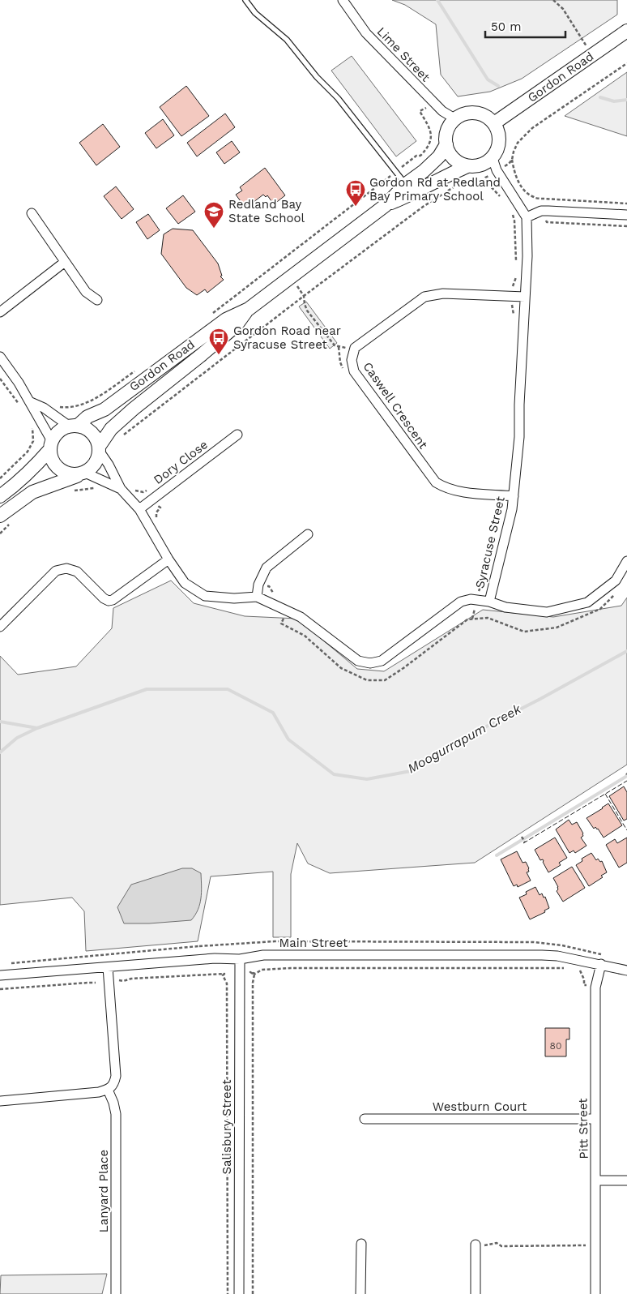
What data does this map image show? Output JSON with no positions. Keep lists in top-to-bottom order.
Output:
{
  "streets": {
    "street": [
      "Lime Street",
      "Gordon Road",
      "Caswell Crescent",
      "Dory Close",
      "Syracuse Street",
      "Main Street",
      "Westburn Court",
      "Salisbury Street",
      "Pitt Street",
      "Lanyard Place"
    ]
  },
  "crossings": [
    ["Lime Street", "Gordon Road"],
    ["Caswell Crescent", "Syracuse Street"],
    ["Dory Close", "Syracuse Street"],
    ["Main Street", "Salisbury Street"],
    ["Main Street", "Pitt Street"],
    ["Westburn Court", "Pitt Street"]
  ],
  "water": ["Moogurrapum Creek"],
  "places": {
    "bus stop": ["Gordon Rd at Redland Bay Primary School", "Gordon Road near Syracuse Street"],
    "school or university": ["Redland Bay State School"]
  },
  "house_numbers": ["80"],
  "scale_bar": "50 m"
}
